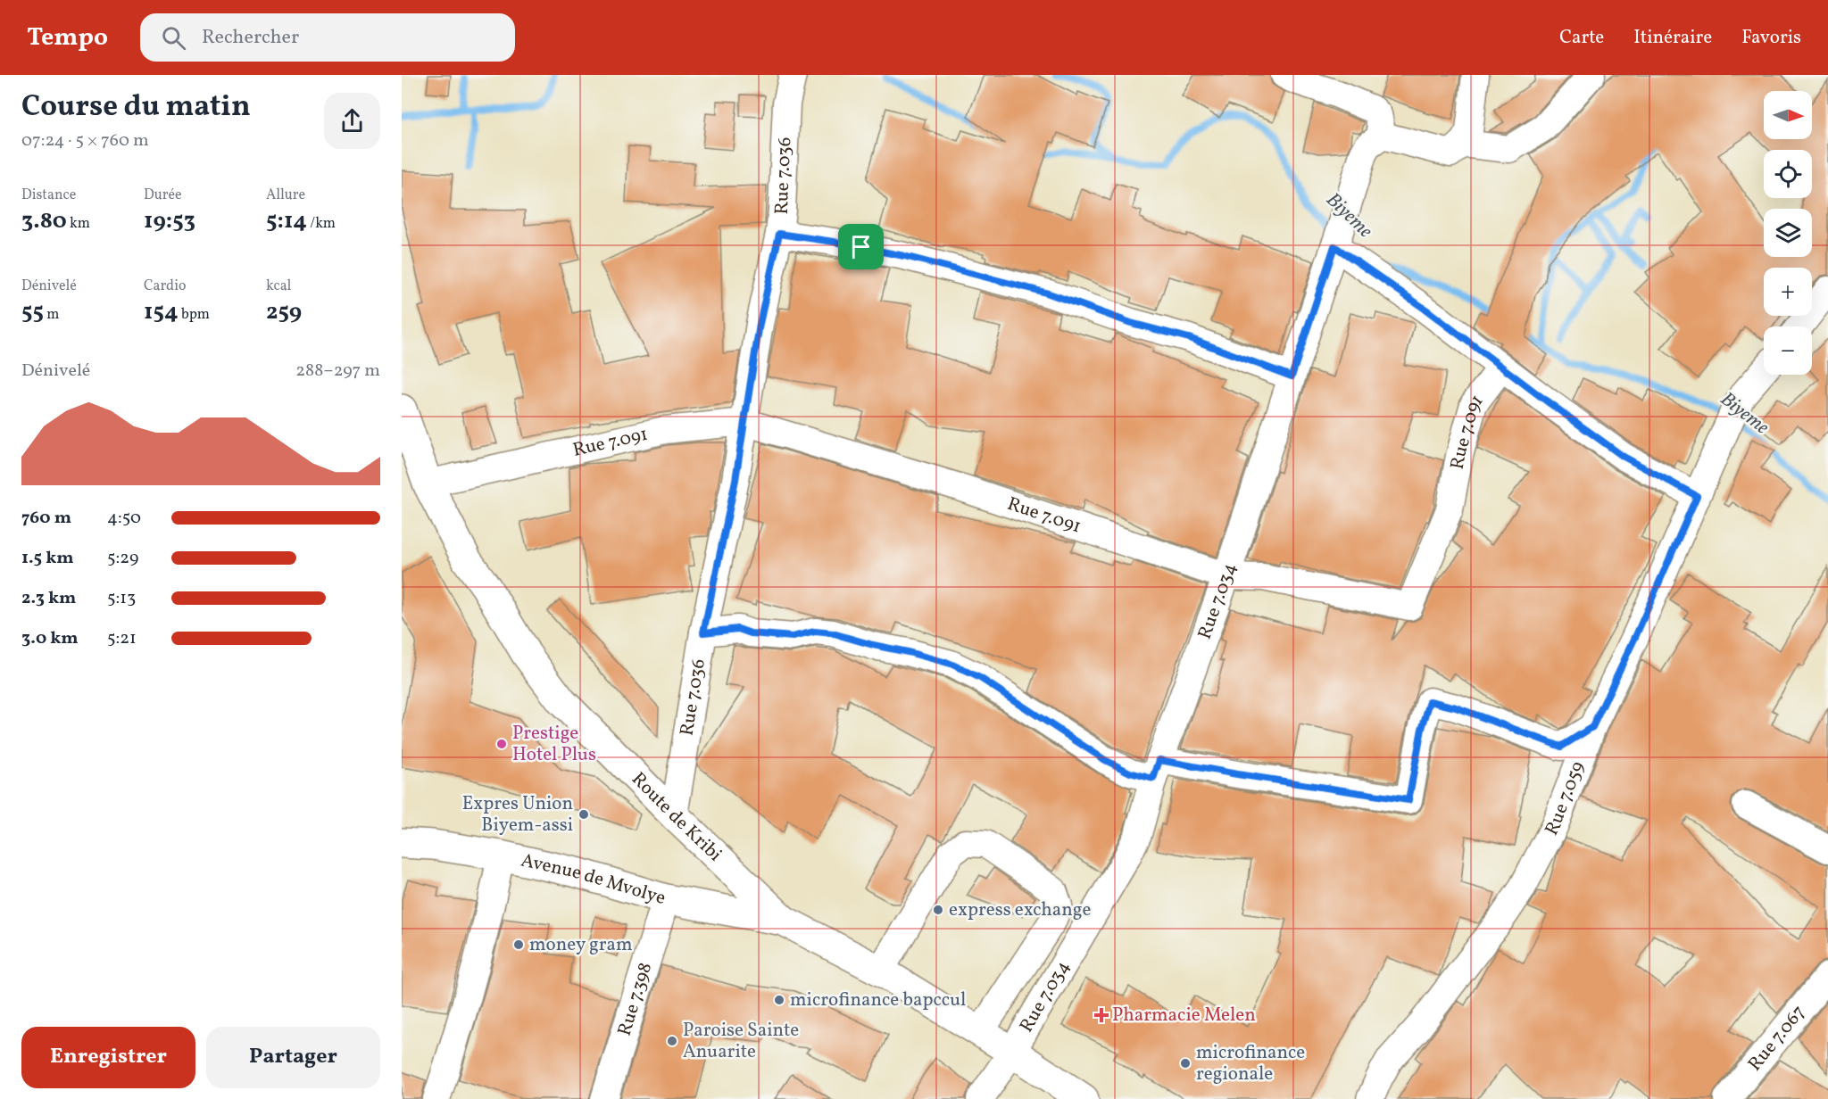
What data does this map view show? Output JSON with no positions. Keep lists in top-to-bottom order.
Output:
{
  "streets": {
    "main road": ["Route de Kribi", "Avenue de Mvolye"],
    "street": [
      "Rue 7.036",
      "Rue 7.091",
      "Rue 7.034",
      "Rue 7.059",
      "Rue 7.398",
      "Rue 7.067"
    ]
  },
  "crossings": [
    ["Rue 7.036", "Rue 7.091"],
    ["Rue 7.036", "Route de Kribi"],
    ["Rue 7.091", "Rue 7.034"],
    ["Rue 7.091", "Route de Kribi"],
    ["Rue 7.034", "Route de Kribi"],
    ["Route de Kribi", "Avenue de Mvolye"],
    ["Avenue de Mvolye", "Rue 7.398"]
  ],
  "water": ["Biyeme"],
  "places": {
    "other": [
      "Prestige Hotel Plus",
      "Expres Union Biyem-assi",
      "express exchange",
      "money gram",
      "microfinance bapccul",
      "Paroise Sainte Anuarite",
      "microfinance regionale"
    ],
    "health": ["Pharmacie Melen"]
  },
  "north": "right",
  "page": {
    "header": "Tempo",
    "search": "Rechercher",
    "nav": ["Carte", "Itinéraire", "Favoris"],
    "heading": ["Course du matin", "07:24 · 5 × 760 m"],
    "map_buttons": ["+", "−"],
    "stats": [
      ["Distance", "3.80 km"],
      ["Durée", "19:53"],
      ["Allure", "5:14 /km"],
      ["Dénivelé", "55 m"],
      ["Cardio", "154 bpm"],
      ["kcal", "259"]
    ],
    "chart": ["Dénivelé", "288–297 m"],
    "list": [
      {
        "name": "760 m",
        "note": "4:50"
      },
      {
        "name": "1.5 km",
        "note": "5:29"
      },
      {
        "name": "2.3 km",
        "note": "5:13"
      },
      {
        "name": "3.0 km",
        "note": "5:21"
      }
    ],
    "buttons": ["Enregistrer", "Partager"]
  }
}
